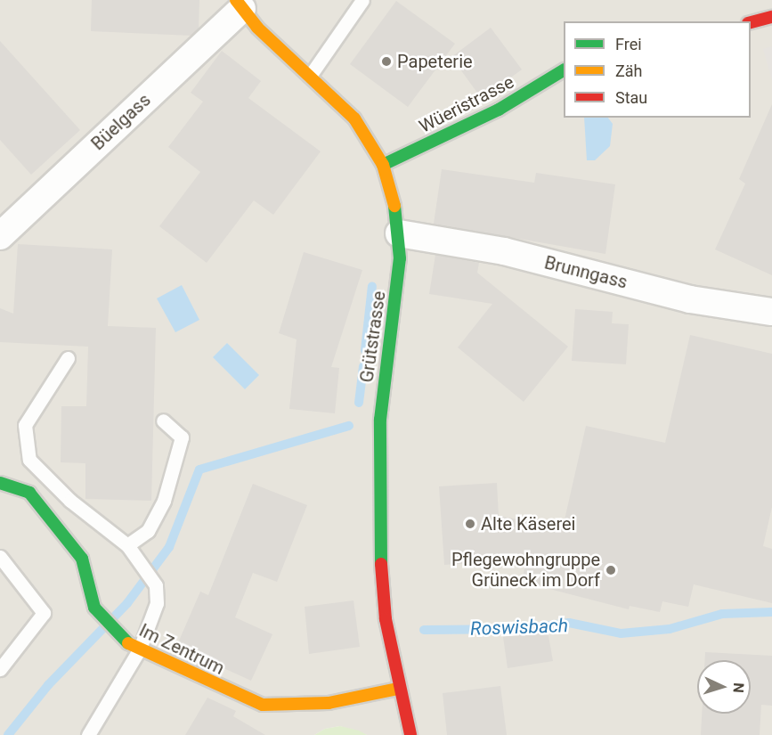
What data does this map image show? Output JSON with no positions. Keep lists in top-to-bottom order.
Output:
{
  "streets": {
    "main road": ["Wüeristrasse", "Grütstrasse", "Im Zentrum"],
    "street": ["Büelgass", "Brunngass"]
  },
  "crossings": [
    ["Wüeristrasse", "Grütstrasse"],
    ["Büelgass", "Grütstrasse"],
    ["Brunngass", "Grütstrasse"],
    ["Grütstrasse", "Im Zentrum"]
  ],
  "water": ["Roswisbach"],
  "places": ["Papeterie", "Alte Käserei", "Pflegewohngruppe Grüneck im Dorf"],
  "legend": ["Frei", "Zäh", "Stau"],
  "north": "right"
}
